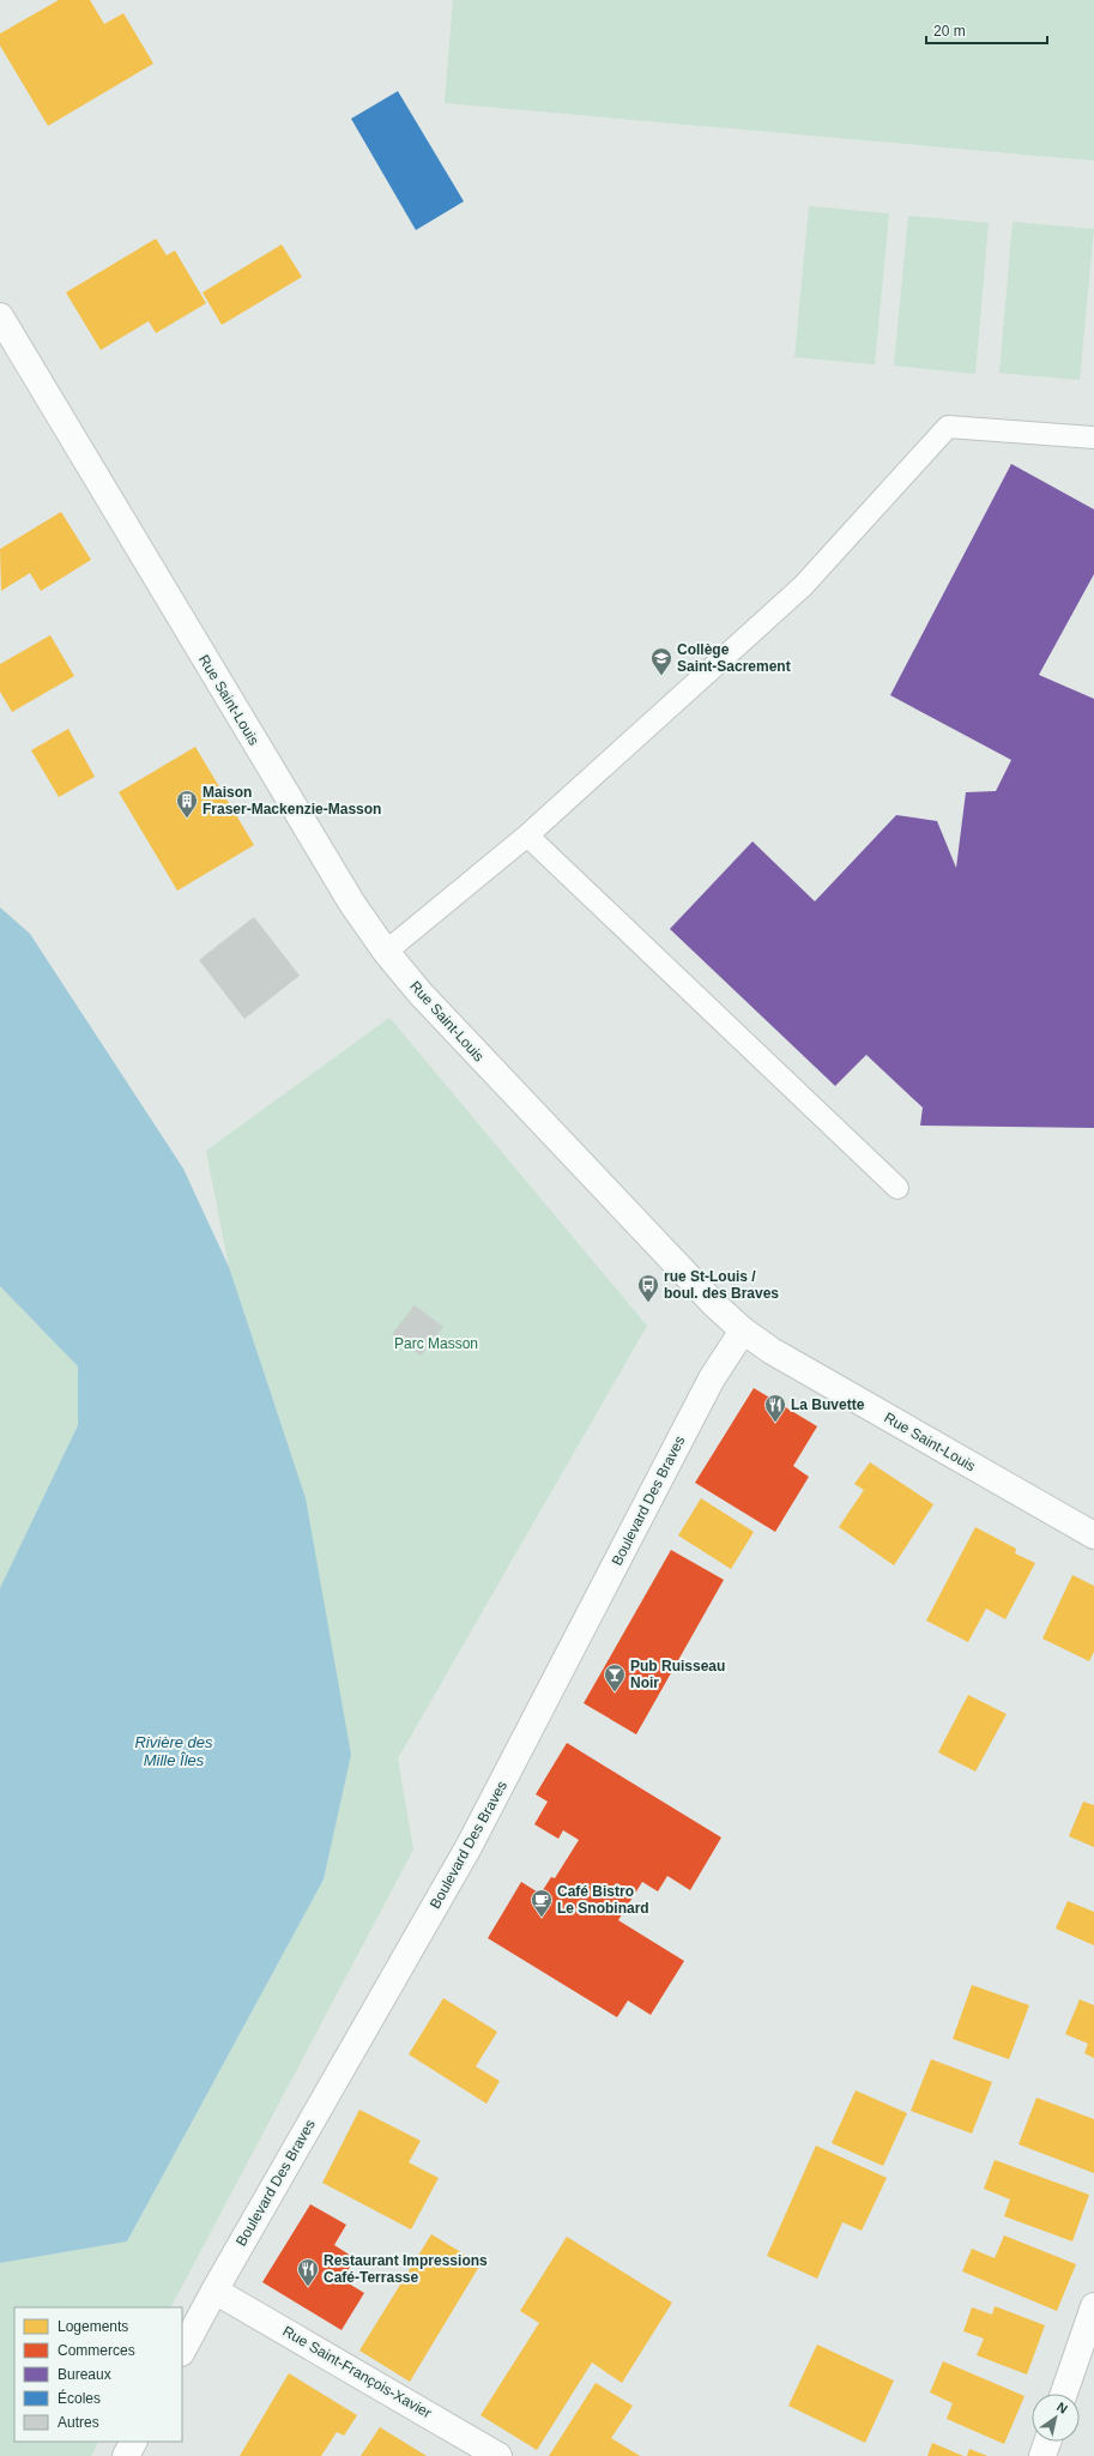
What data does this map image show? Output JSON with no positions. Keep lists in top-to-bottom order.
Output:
{
  "streets": {
    "main road": ["Rue Saint-Louis", "Boulevard Des Braves", "Rue Saint-François-Xavier"]
  },
  "crossings": [
    ["Rue Saint-Louis", "Boulevard Des Braves"],
    ["Boulevard Des Braves", "Rue Saint-François-Xavier"]
  ],
  "water": ["Rivière des Mille Îles"],
  "parks": ["Parc Masson"],
  "places": {
    "school or university": ["Collège Saint-Sacrement"],
    "building": ["Maison Fraser-Mackenzie-Masson"],
    "bus stop": ["rue St-Louis / boul. des Braves"],
    "restaurant": ["La Buvette", "Restaurant Impressions Café-Terrasse"],
    "bar": ["Pub Ruisseau Noir"],
    "cafe": ["Café Bistro Le Snobinard"]
  },
  "legend": [
    "Logements",
    "Commerces",
    "Bureaux",
    "Écoles",
    "Autres"
  ],
  "scale_bar": "20 m",
  "north": "top right"
}
